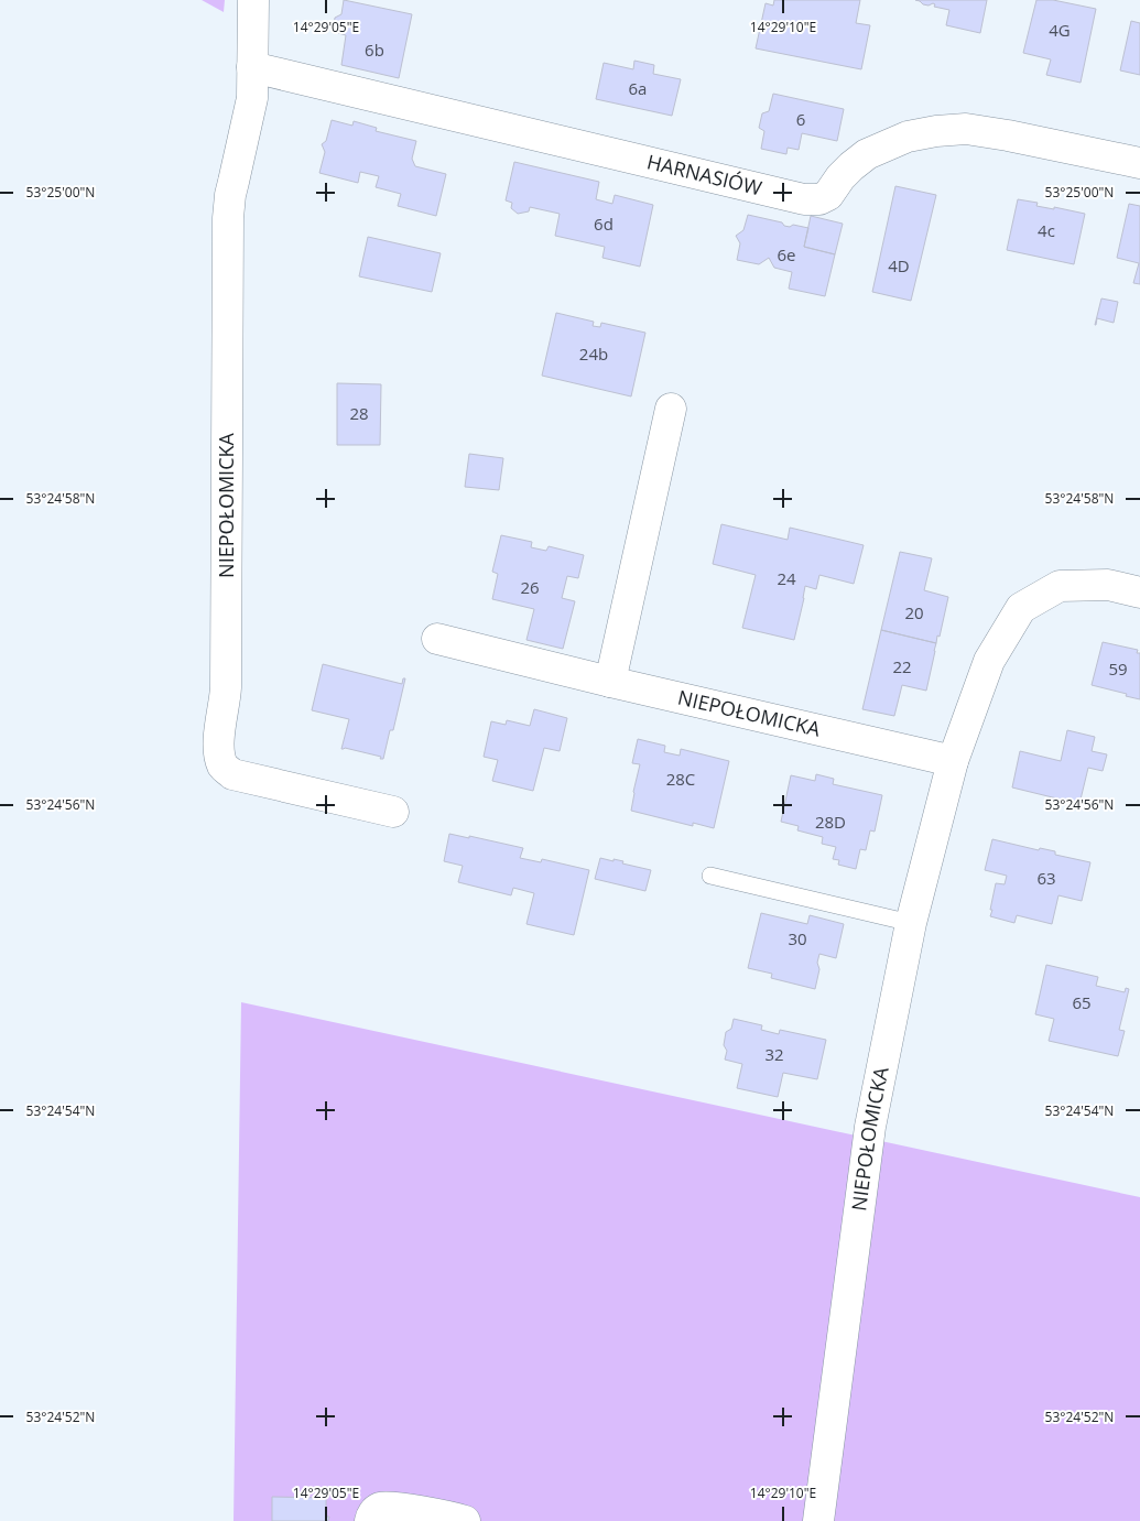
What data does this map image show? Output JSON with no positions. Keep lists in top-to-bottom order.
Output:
{
  "streets": {
    "street": ["HARNASIÓW", "NIEPOŁOMICKA"]
  },
  "crossings": [
    ["HARNASIÓW", "NIEPOŁOMICKA"]
  ],
  "house_numbers": [
    "4G",
    "6b",
    "6a",
    "6",
    "6d",
    "4c",
    "6e",
    "4D",
    "24b",
    "28",
    "24",
    "26",
    "20",
    "22",
    "59",
    "28C",
    "28D",
    "63",
    "30",
    "65",
    "32"
  ],
  "coordinates": [
    "14°29'05\"E",
    "14°29'10\"E",
    "53°25'00\"N",
    "53°24'58\"N",
    "53°24'56\"N",
    "53°24'54\"N",
    "53°24'52\"N"
  ]
}
